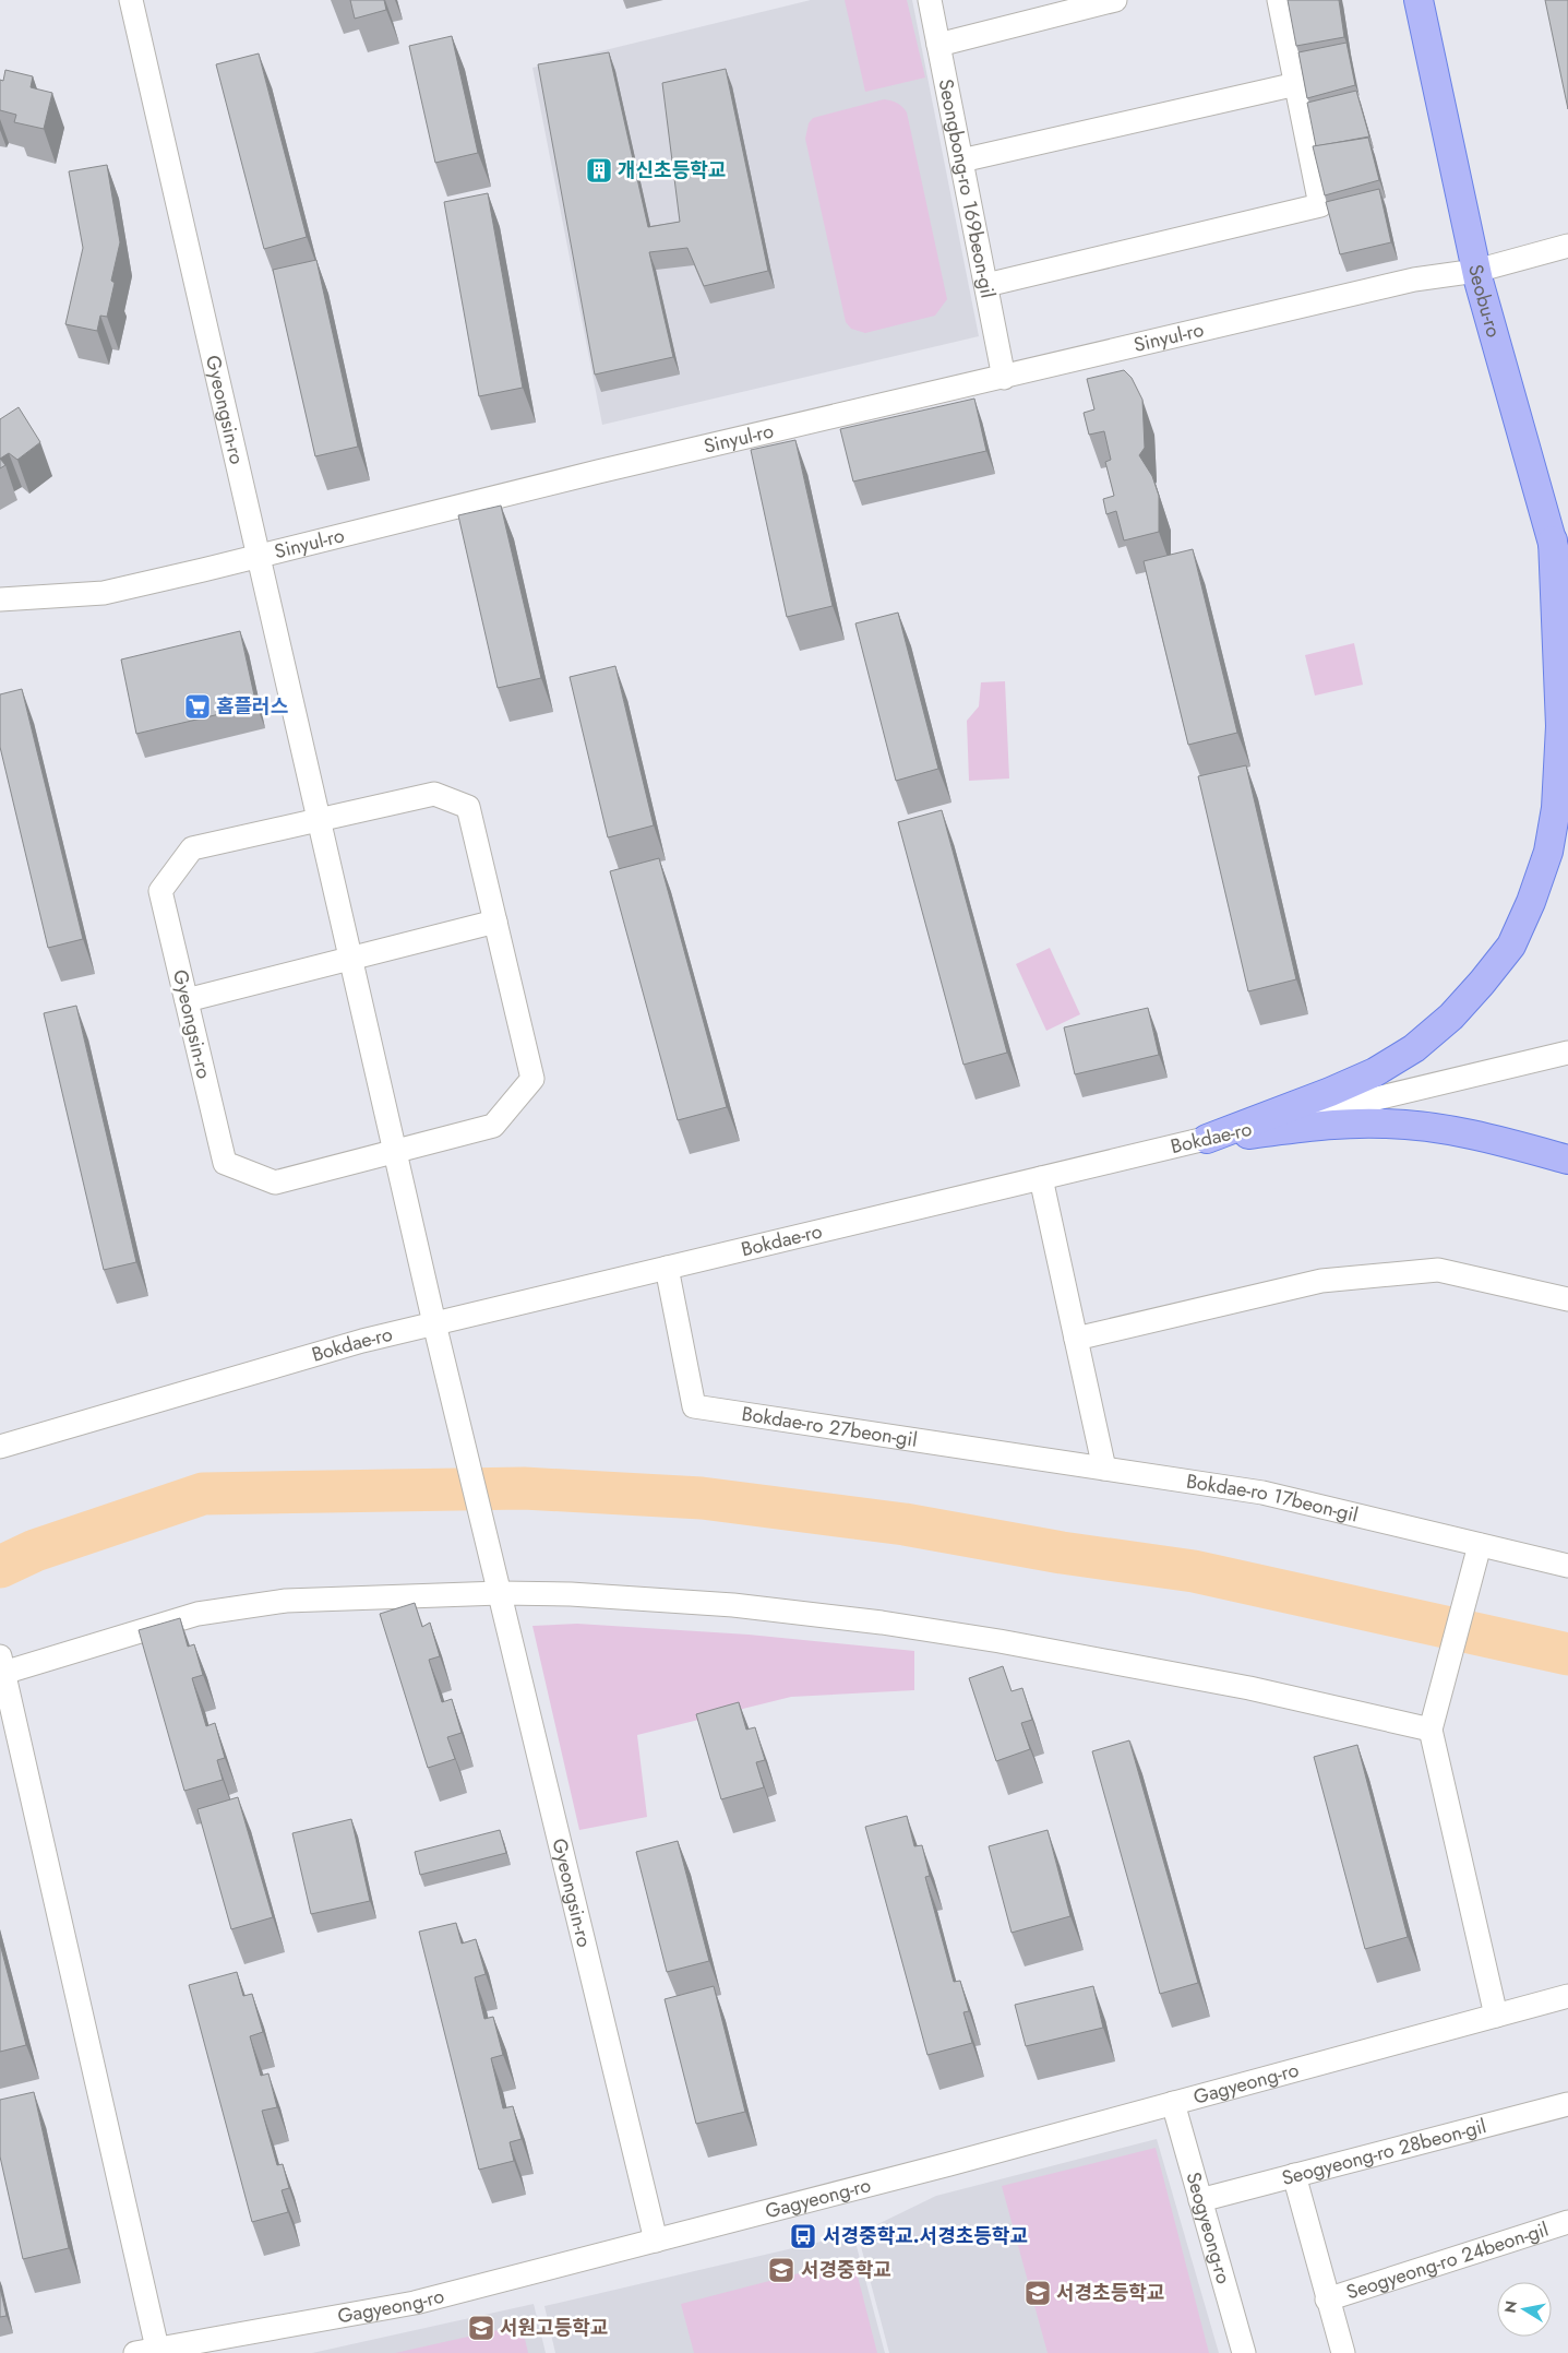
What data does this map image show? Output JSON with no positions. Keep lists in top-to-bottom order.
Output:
{
  "streets": {
    "main road": ["Seobu-ro"],
    "street": [
      "Seongbong-ro 169beon-gil",
      "Sinyul-ro",
      "Gyeongsin-ro",
      "Bokdae-ro",
      "Bokdae-ro 27beon-gil",
      "Bokdae-ro 17beon-gil",
      "Gagyeong-ro",
      "Seogyeong-ro 28beon-gil",
      "Seogyeong-ro",
      "Seogyeong-ro 24beon-gil"
    ]
  },
  "crossings": [
    ["Seongbong-ro 169beon-gil", "Sinyul-ro"],
    ["Seobu-ro", "Sinyul-ro"],
    ["Sinyul-ro", "Gyeongsin-ro"],
    ["Gyeongsin-ro", "Bokdae-ro"],
    ["Gyeongsin-ro", "Gagyeong-ro"],
    ["Bokdae-ro", "Bokdae-ro 27beon-gil"],
    ["Bokdae-ro 27beon-gil", "Bokdae-ro 17beon-gil"],
    ["Gagyeong-ro", "Seogyeong-ro"],
    ["Seogyeong-ro 28beon-gil", "Seogyeong-ro"]
  ],
  "places": {
    "building": ["개신초등학교"],
    "supermarket": ["홈플러스"],
    "bus stop": ["서경중학교.서경초등학교"],
    "school or university": ["서경중학교", "서경초등학교", "서원고등학교"]
  },
  "north": "left"
}
